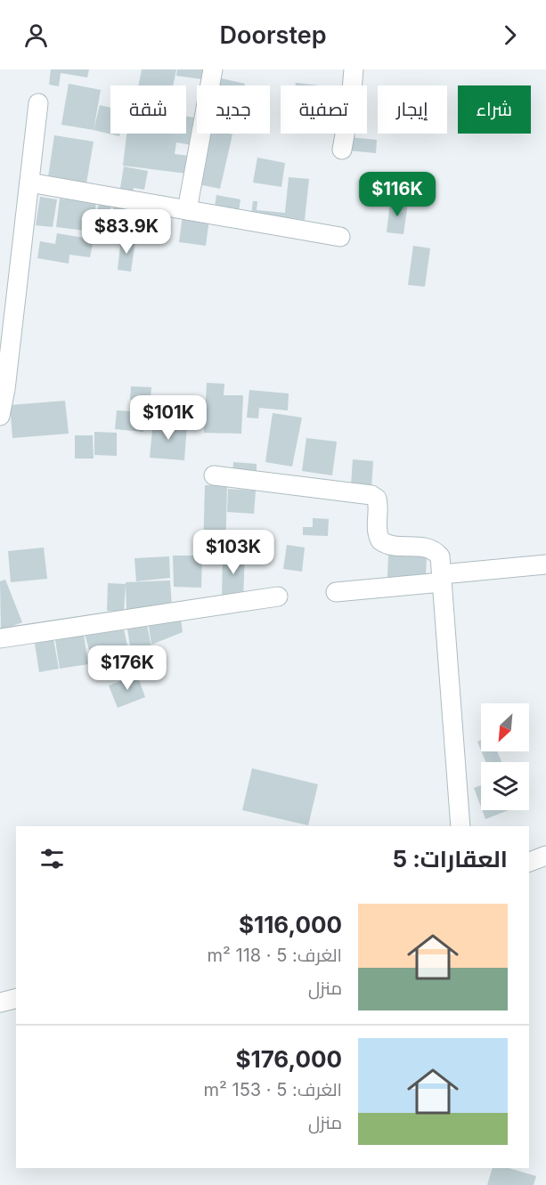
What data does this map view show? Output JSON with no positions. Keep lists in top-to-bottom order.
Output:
{
  "north": "bottom left",
  "page": {
    "header": "Doorstep",
    "chip": [
      "شراء",
      "إيجار",
      "تصفية",
      "جديد",
      "شقة"
    ],
    "price": [
      "$116K",
      "$83.9K",
      "$101K",
      "$103K",
      "$176K"
    ],
    "heading": "العقارات: 5",
    "list": [
      {
        "name": "$116,000",
        "note": "الغرف: 5 · 118 m² · منزل"
      },
      {
        "name": "$176,000",
        "note": "الغرف: 5 · 153 m² · منزل"
      }
    ]
  }
}
